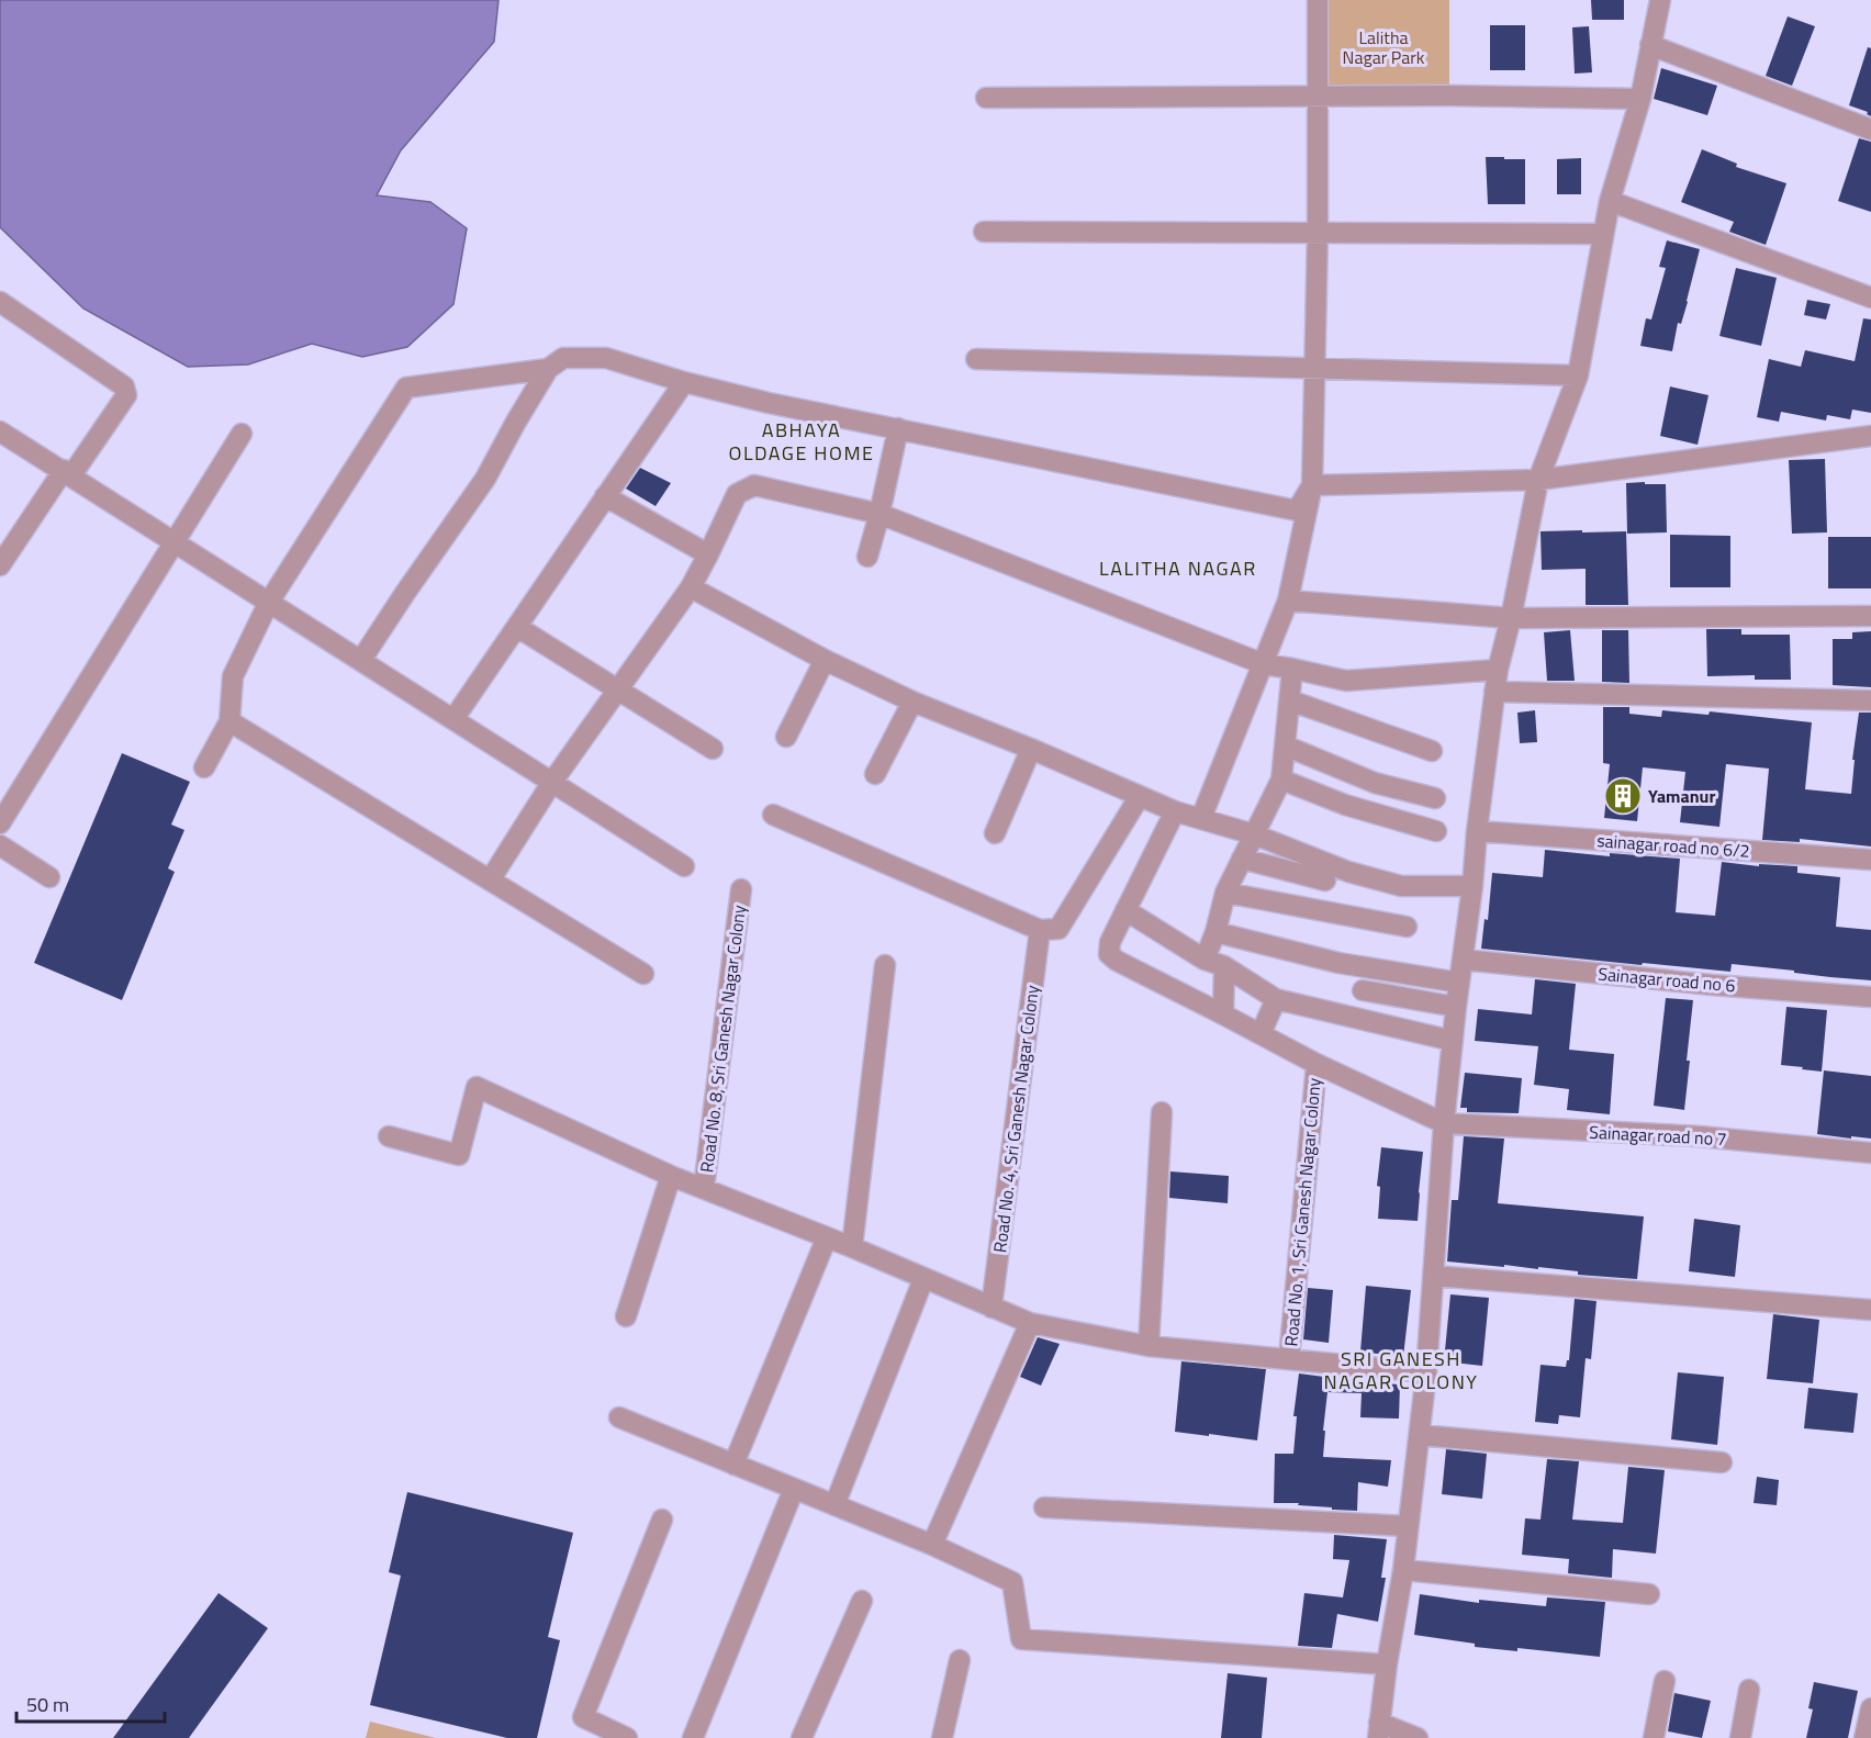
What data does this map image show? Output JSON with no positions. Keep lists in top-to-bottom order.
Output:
{
  "streets": {
    "street": [
      "sainagar road no 6/2",
      "Sainagar road no 6",
      "Road No. 8, Sri Ganesh Nagar Colony",
      "Road No. 4, Sri Ganesh Nagar Colony",
      "Sainagar road no 7",
      "Road No. 1, Sri Ganesh Nagar Colony"
    ]
  },
  "districts": ["ABHAYA OLDAGE HOME", "LALITHA NAGAR", "SRI GANESH NAGAR COLONY"],
  "parks": ["Lalitha Nagar Park"],
  "places": {
    "building": ["Yamanur"]
  },
  "scale_bar": "50 m"
}
